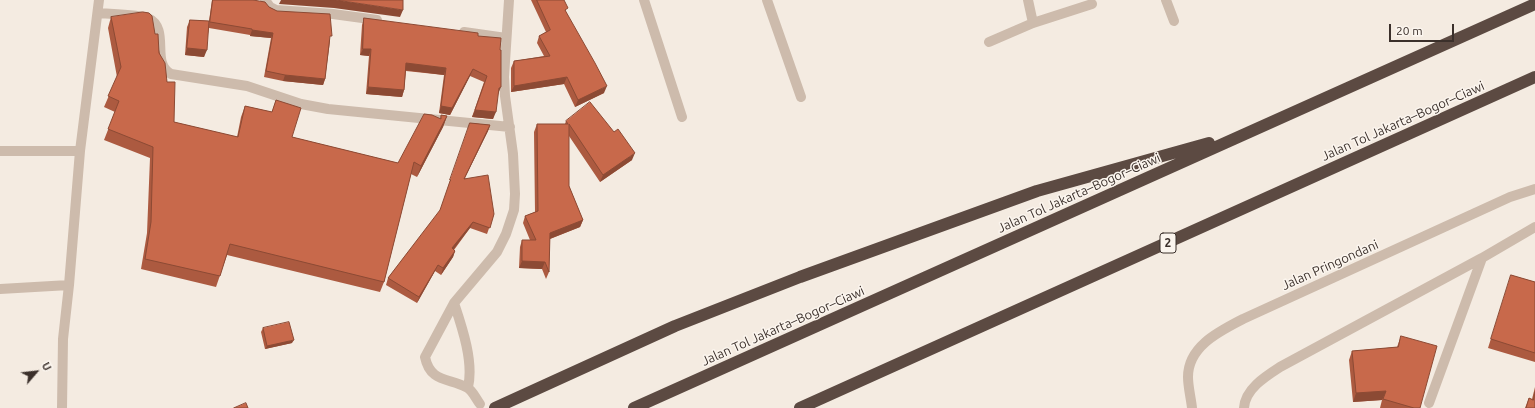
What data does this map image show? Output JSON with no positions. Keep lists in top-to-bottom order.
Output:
{
  "streets": {
    "highway": ["Jalan Tol Jakarta–Bogor–Ciawi", "2"],
    "street": ["Jalan Pringondani"]
  },
  "scale_bar": "20 m",
  "north": "top right"
}
